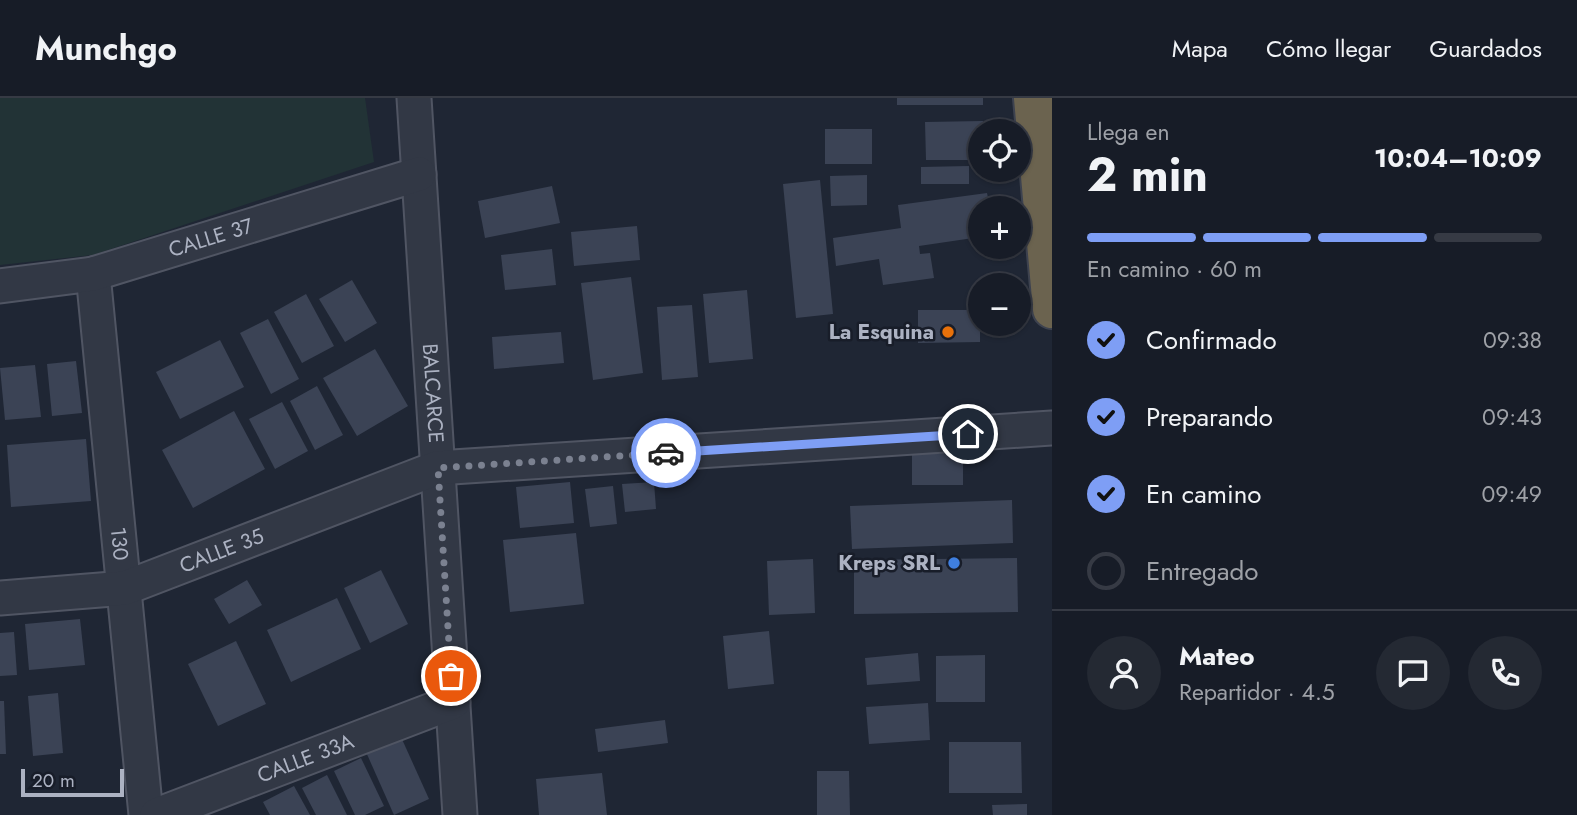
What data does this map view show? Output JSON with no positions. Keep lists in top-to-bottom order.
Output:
{
  "streets": {
    "street": [
      "CALLE 37",
      "BALCARCE",
      "130",
      "CALLE 35",
      "CALLE 33A"
    ]
  },
  "crossings": [
    ["CALLE 37", "BALCARCE"],
    ["CALLE 37", "130"],
    ["BALCARCE", "CALLE 35"],
    ["BALCARCE", "CALLE 33A"],
    ["130", "CALLE 35"]
  ],
  "places": ["La Esquina", "Kreps SRL"],
  "scale_bar": "20 m",
  "page": {
    "header": "Munchgo",
    "nav": ["Mapa", "Cómo llegar", "Guardados"],
    "heading": ["2 min", "Llega en", "10:04–10:09"],
    "panel": ["Mateo", "Repartidor · 4.5"],
    "map_buttons": ["+", "−"],
    "bar": "En camino · 60 m",
    "list": [
      ["Confirmado", "09:38"],
      ["Preparando", "09:43"],
      ["En camino", "09:49"],
      "Entregado"
    ],
    "scale": "20 m"
  }
}
